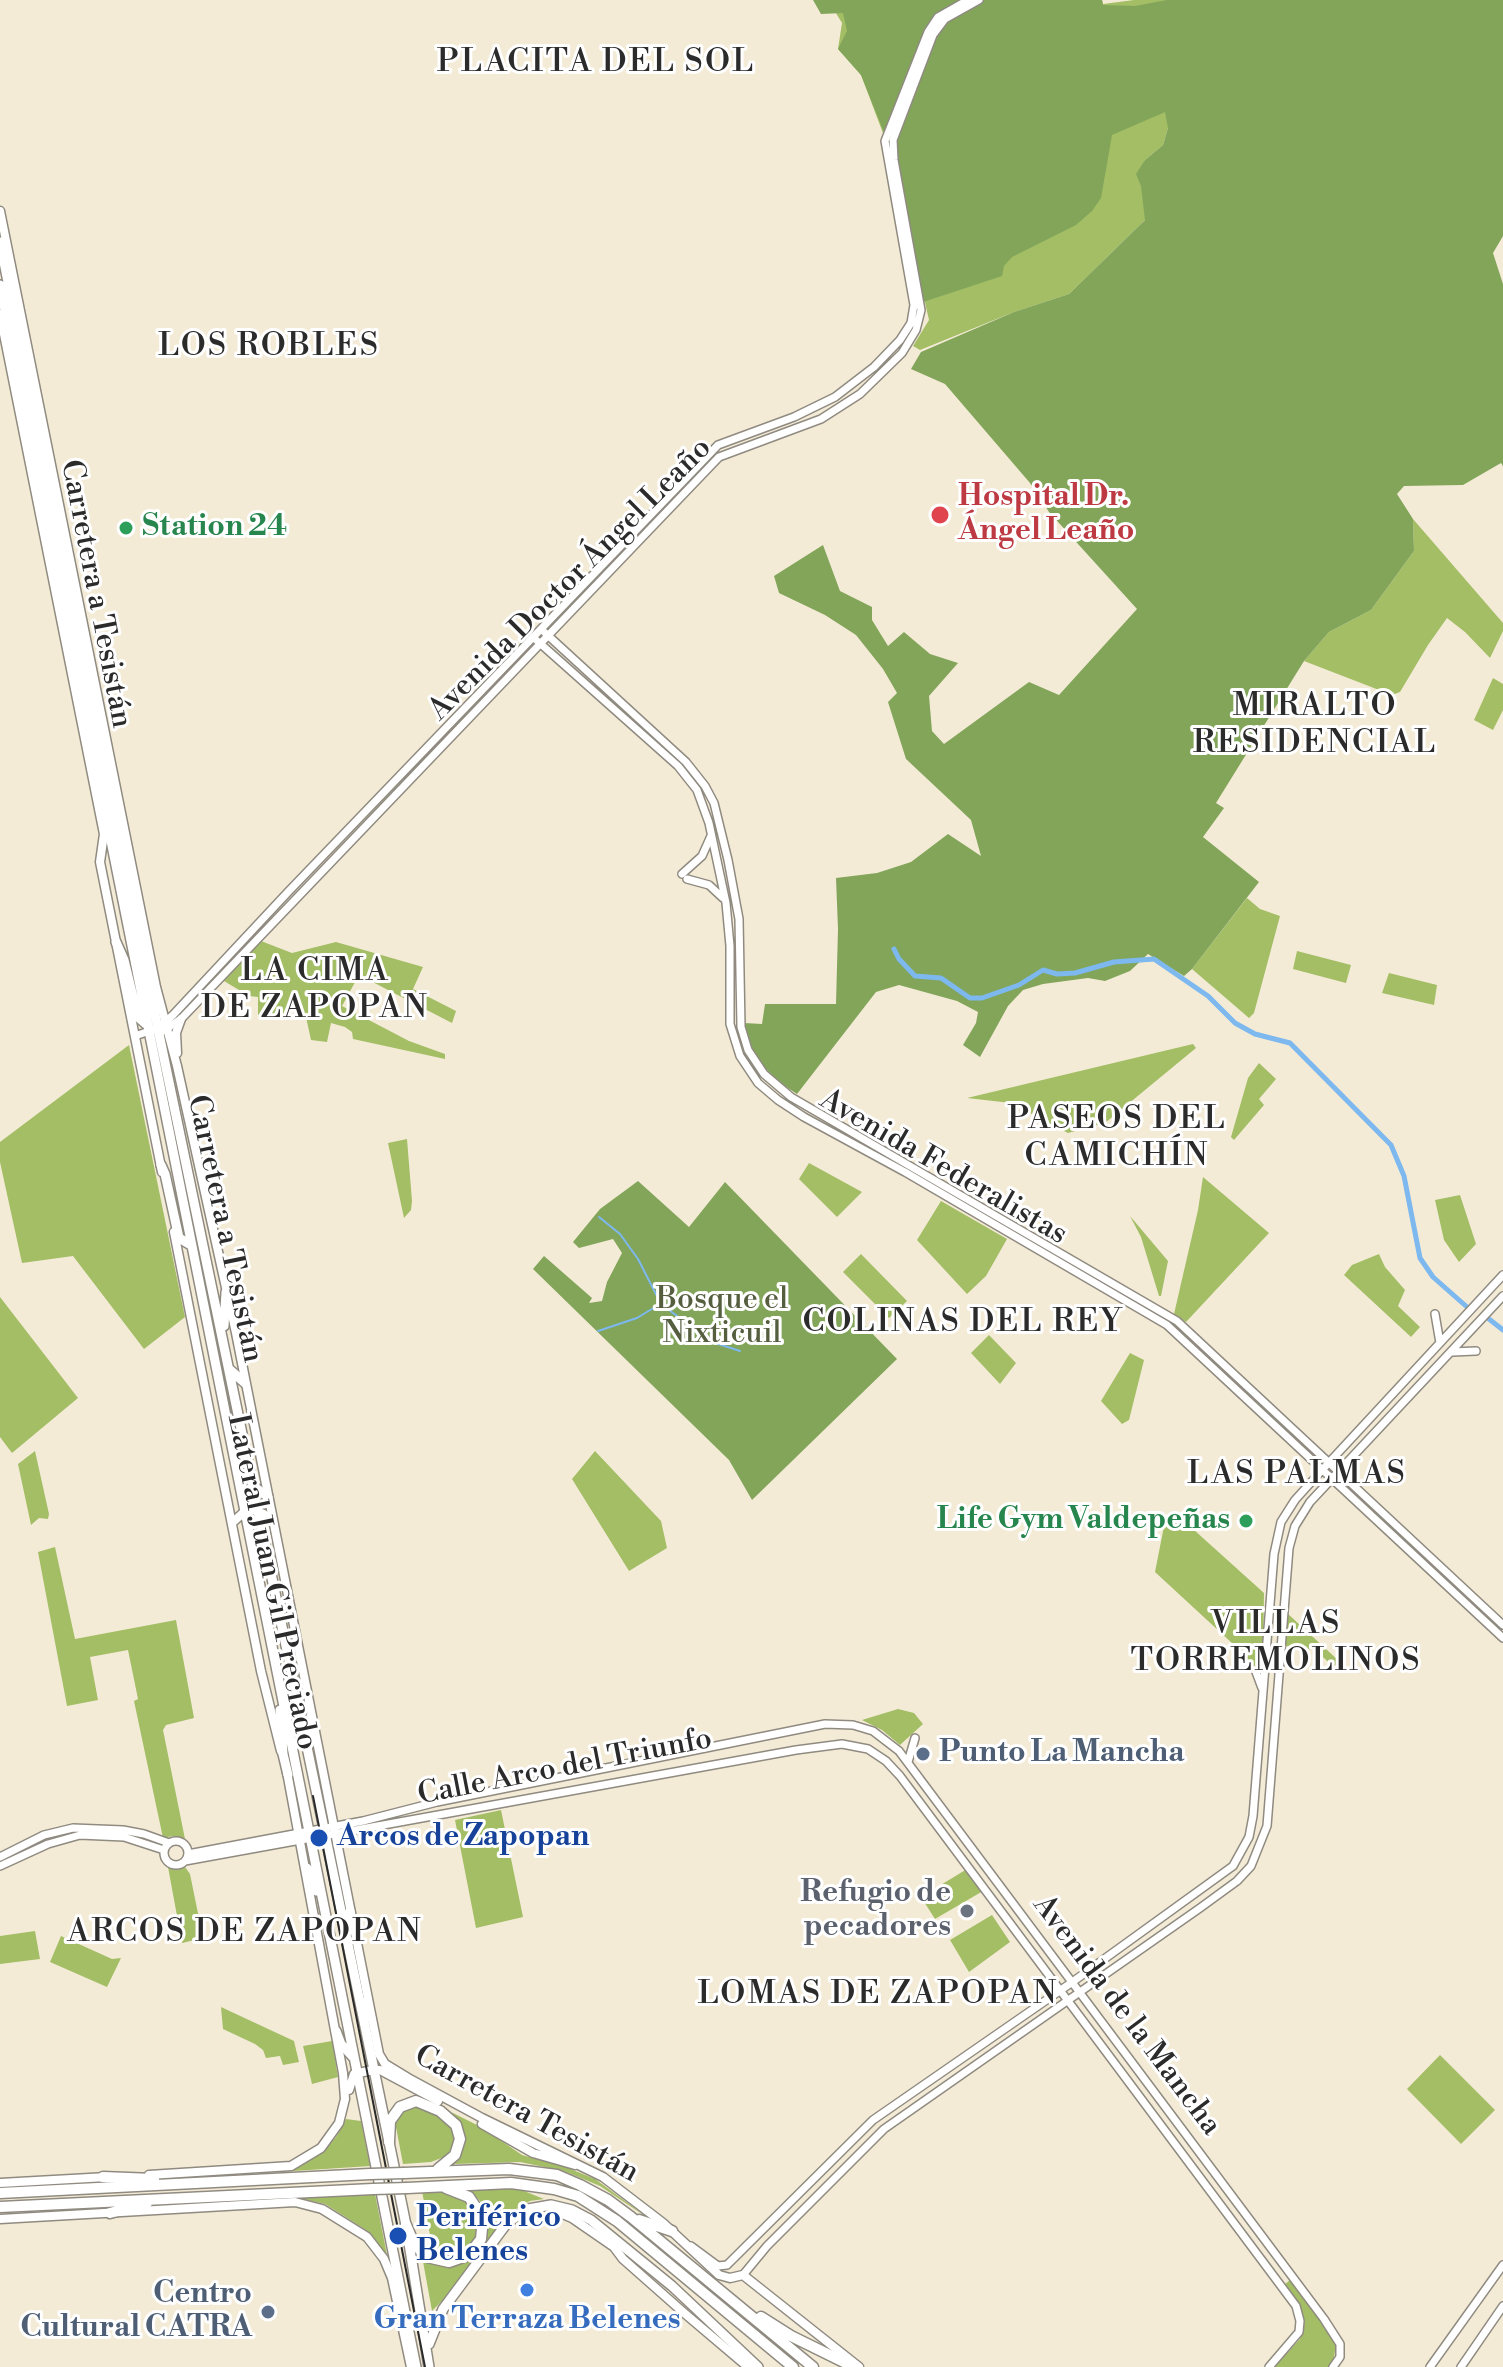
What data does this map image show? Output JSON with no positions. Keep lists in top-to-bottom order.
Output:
{
  "streets": {
    "main road": ["Carretera a Tesistán", "Lateral Juan Gil Preciado", "Carretera Tesistán"],
    "street": [
      "Avenida Doctor Ángel Leaño",
      "Avenida Federalistas",
      "Calle Arco del Triunfo",
      "Avenida de la Mancha"
    ]
  },
  "crossings": [
    ["Avenida Doctor Ángel Leaño", "Carretera a Tesistán"],
    ["Avenida Doctor Ángel Leaño", "Avenida Federalistas"],
    ["Carretera a Tesistán", "Lateral Juan Gil Preciado"],
    ["Carretera a Tesistán", "Calle Arco del Triunfo"],
    ["Carretera a Tesistán", "Carretera Tesistán"],
    ["Lateral Juan Gil Preciado", "Calle Arco del Triunfo"],
    ["Calle Arco del Triunfo", "Avenida de la Mancha"],
    ["Calle Arco del Triunfo", "Carretera Tesistán"]
  ],
  "districts": [
    "PLACITA DEL SOL",
    "LOS ROBLES",
    "MIRALTO RESIDENCIAL",
    "LA CIMA DE ZAPOPAN",
    "PASEOS DEL CAMICHÍN",
    "COLINAS DEL REY",
    "LAS PALMAS",
    "VILLAS TORREMOLINOS",
    "ARCOS DE ZAPOPAN",
    "LOMAS DE ZAPOPAN"
  ],
  "parks": ["Bosque el Nixticuil"],
  "places": [
    "Hospital Dr. Ángel Leaño",
    "Station 24",
    "Life Gym Valdepeñas",
    "Punto La Mancha",
    "Arcos de Zapopan",
    "Refugio de pecadores",
    "Periférico Belenes",
    "Gran Terraza Belenes",
    "Centro Cultural CATRA"
  ]
}
